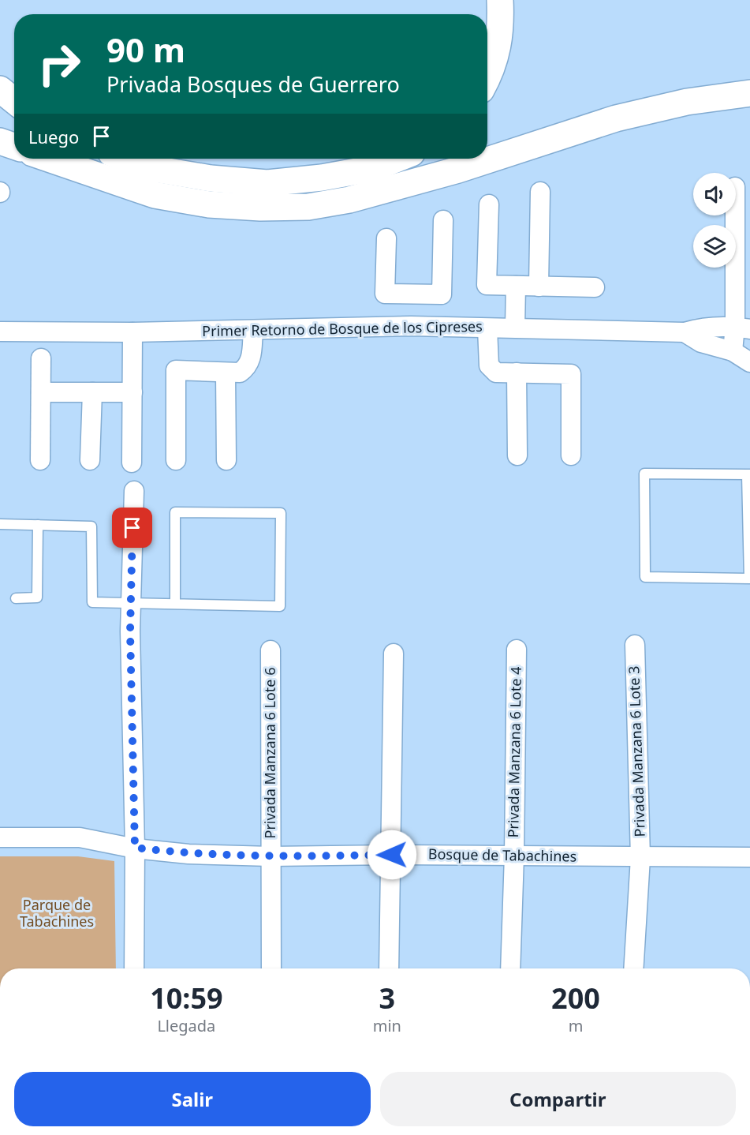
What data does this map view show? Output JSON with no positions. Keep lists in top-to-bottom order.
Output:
{
  "streets": {
    "street": [
      "Primer Retorno de Bosque de los Cipreses",
      "Privada Manzana 6 Lote 3",
      "Privada Manzana 6 Lote 4",
      "Privada Manzana 6 Lote 6",
      "Bosque de Tabachines"
    ]
  },
  "crossings": [
    ["Privada Manzana 6 Lote 3", "Bosque de Tabachines"],
    ["Privada Manzana 6 Lote 4", "Bosque de Tabachines"],
    ["Privada Manzana 6 Lote 6", "Bosque de Tabachines"]
  ],
  "parks": ["Parque de Tabachines"],
  "page": {
    "turn": ["90 m", "Privada Bosques de Guerrero"],
    "then": "Luego",
    "eta": [
      "10:59",
      "Llegada",
      "3",
      "min",
      "200",
      "m"
    ],
    "buttons": ["Salir", "Compartir"]
  }
}
